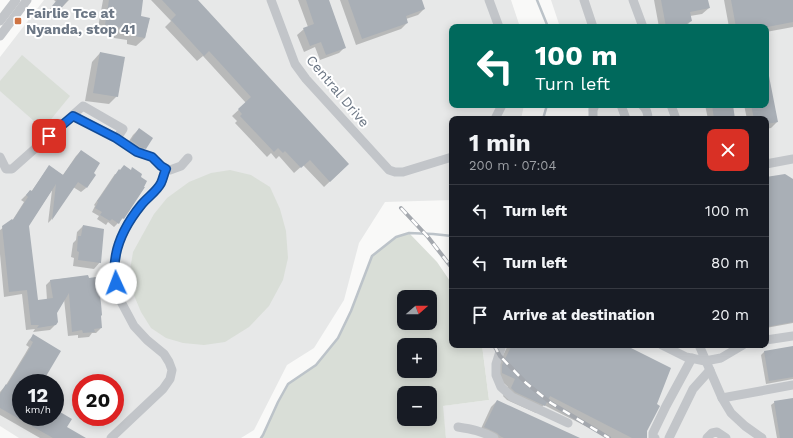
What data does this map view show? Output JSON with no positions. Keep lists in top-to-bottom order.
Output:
{
  "streets": {
    "street": ["Central Drive"]
  },
  "places": {
    "transit": ["Fairlie Tce at Nyanda, stop 41"]
  },
  "north": "right",
  "page": {
    "turn": ["100 m", "Turn left"],
    "heading": ["1 min", "200 m · 07:04"],
    "list": [
      {
        "name": "Turn left",
        "value": "100 m"
      },
      {
        "name": "Turn left",
        "value": "80 m"
      },
      {
        "name": "Arrive at destination",
        "value": "20 m"
      }
    ],
    "map_buttons": ["+", "−"],
    "speed": "12 km/h",
    "limit": "20"
  }
}
